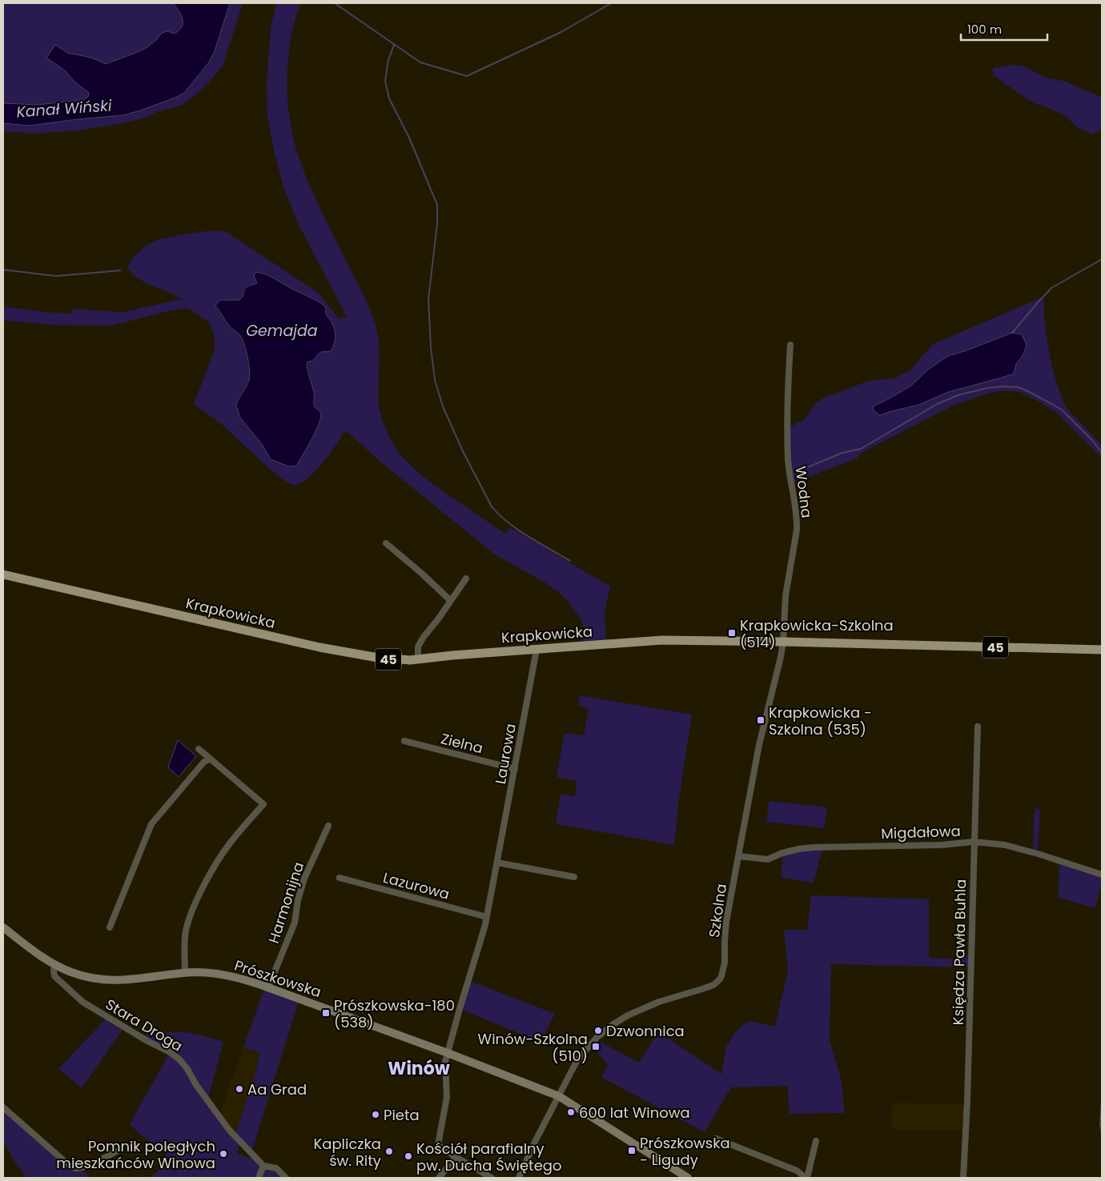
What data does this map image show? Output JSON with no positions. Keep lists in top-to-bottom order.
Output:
{
  "streets": {
    "main road": ["Krapkowicka", "45", "Prószkowska"],
    "street": [
      "Wodna",
      "Zielna",
      "Laurowa",
      "Migdałowa",
      "Lazurowa",
      "Harmonijna",
      "Szkolna",
      "Księdza Pawła Buhla",
      "Stara Droga"
    ]
  },
  "crossings": [
    ["Wodna", "Krapkowicka"],
    ["Wodna", "Szkolna"],
    ["Krapkowicka", "Laurowa"],
    ["Krapkowicka", "Szkolna"],
    ["Zielna", "Laurowa"],
    ["Laurowa", "Lazurowa"],
    ["Laurowa", "Prószkowska"],
    ["Migdałowa", "Szkolna"],
    ["Migdałowa", "Księdza Pawła Buhla"],
    ["Harmonijna", "Prószkowska"],
    ["Szkolna", "Prószkowska"],
    ["Prószkowska", "Stara Droga"]
  ],
  "districts": ["Winów"],
  "water": ["Kanał Wiński", "Gemajda"],
  "places": {
    "transit": [
      "Krapkowicka-Szkolna (514)",
      "Krapkowicka - Szkolna (535)",
      "Prószkowska-180 (538)",
      "Winów-Szkolna (510)",
      "Prószkowska - Ligudy"
    ],
    "other": [
      "Dzwonnica",
      "Aa Grad",
      "600 lat Winowa",
      "Pieta",
      "Kapliczka św. Rity",
      "Pomnik poległych mieszkańców Winowa",
      "Kościół parafialny pw. Ducha Świętego"
    ]
  },
  "scale_bar": "100 m"
}
